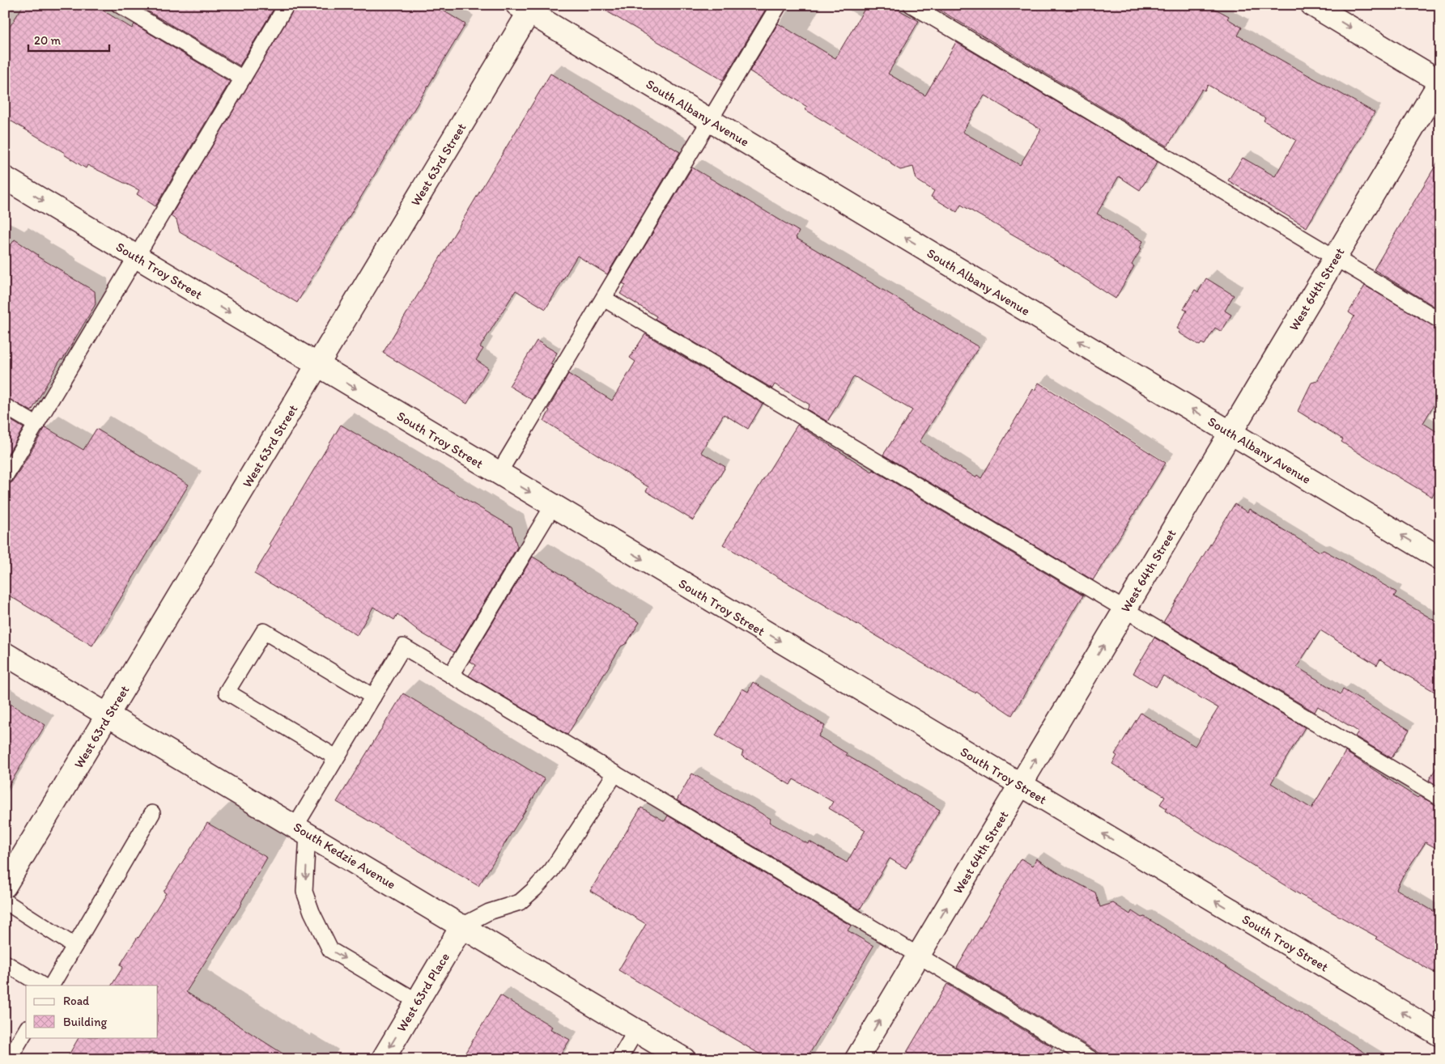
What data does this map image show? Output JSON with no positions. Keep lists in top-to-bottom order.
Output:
{
  "streets": {
    "street": [
      "South Albany Avenue",
      "West 63rd Street",
      "South Troy Street",
      "West 64th Street",
      "South Kedzie Avenue",
      "West 63rd Place"
    ]
  },
  "crossings": [
    ["South Albany Avenue", "West 63rd Street"],
    ["South Albany Avenue", "West 64th Street"],
    ["West 63rd Street", "South Troy Street"],
    ["West 63rd Street", "South Kedzie Avenue"],
    ["South Troy Street", "West 64th Street"],
    ["South Kedzie Avenue", "West 63rd Place"]
  ],
  "one_way": ["South Albany Avenue", "West 64th Street", "West 63rd Place"],
  "legend": ["Road", "Building"],
  "scale_bar": "20 m"
}
